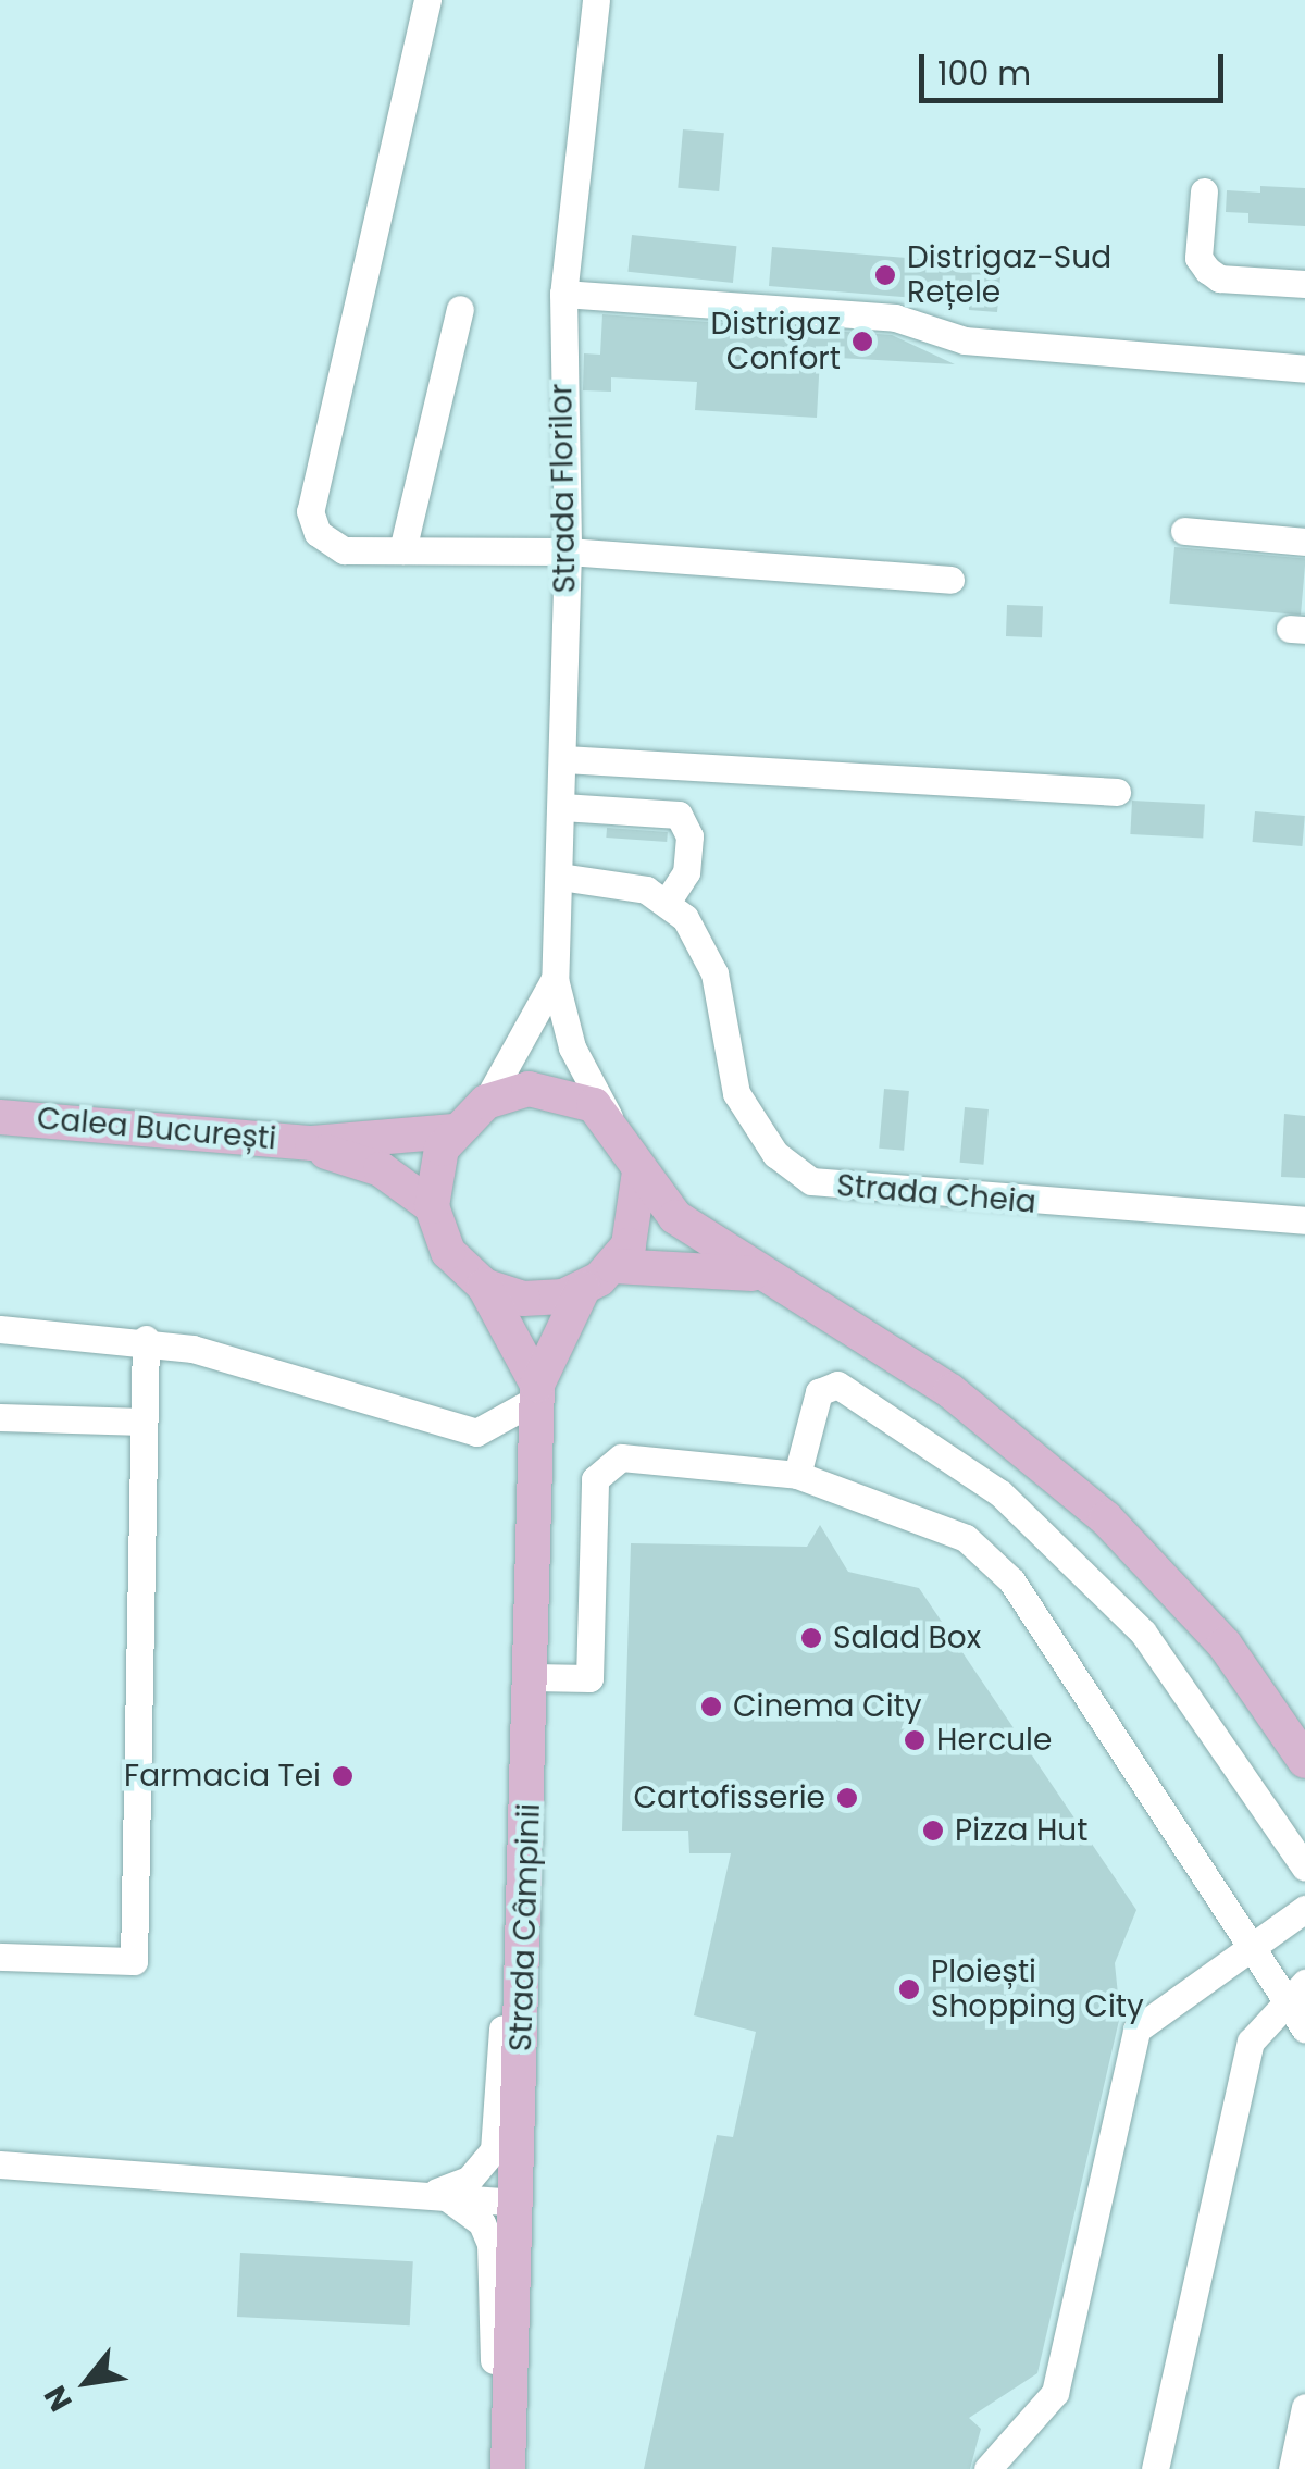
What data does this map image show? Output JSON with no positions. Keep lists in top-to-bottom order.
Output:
{
  "streets": {
    "main road": ["Calea București", "Strada Câmpinii"],
    "street": ["Strada Florilor", "Strada Cheia"]
  },
  "crossings": [
    ["Strada Florilor", "Strada Cheia"]
  ],
  "places": [
    "Distrigaz-Sud Rețele",
    "Distrigaz Confort",
    "Salad Box",
    "Cinema City",
    "Hercule",
    "Farmacia Tei",
    "Cartofisserie",
    "Pizza Hut",
    "Ploiești Shopping City"
  ],
  "scale_bar": "100 m",
  "north": "bottom left"
}
